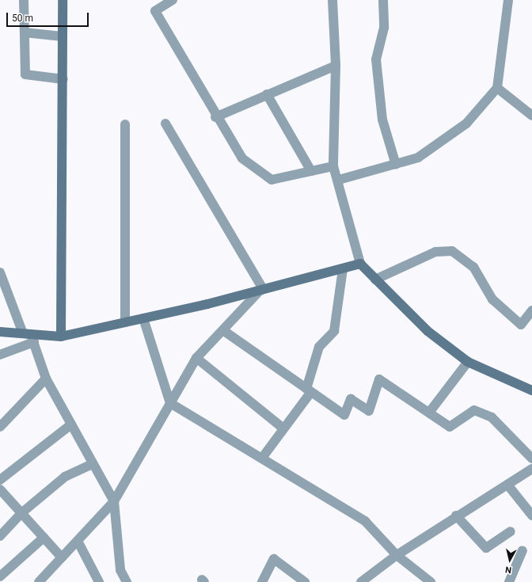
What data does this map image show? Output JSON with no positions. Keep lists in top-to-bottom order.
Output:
{
  "scale_bar": "50 m",
  "north": "bottom"
}
